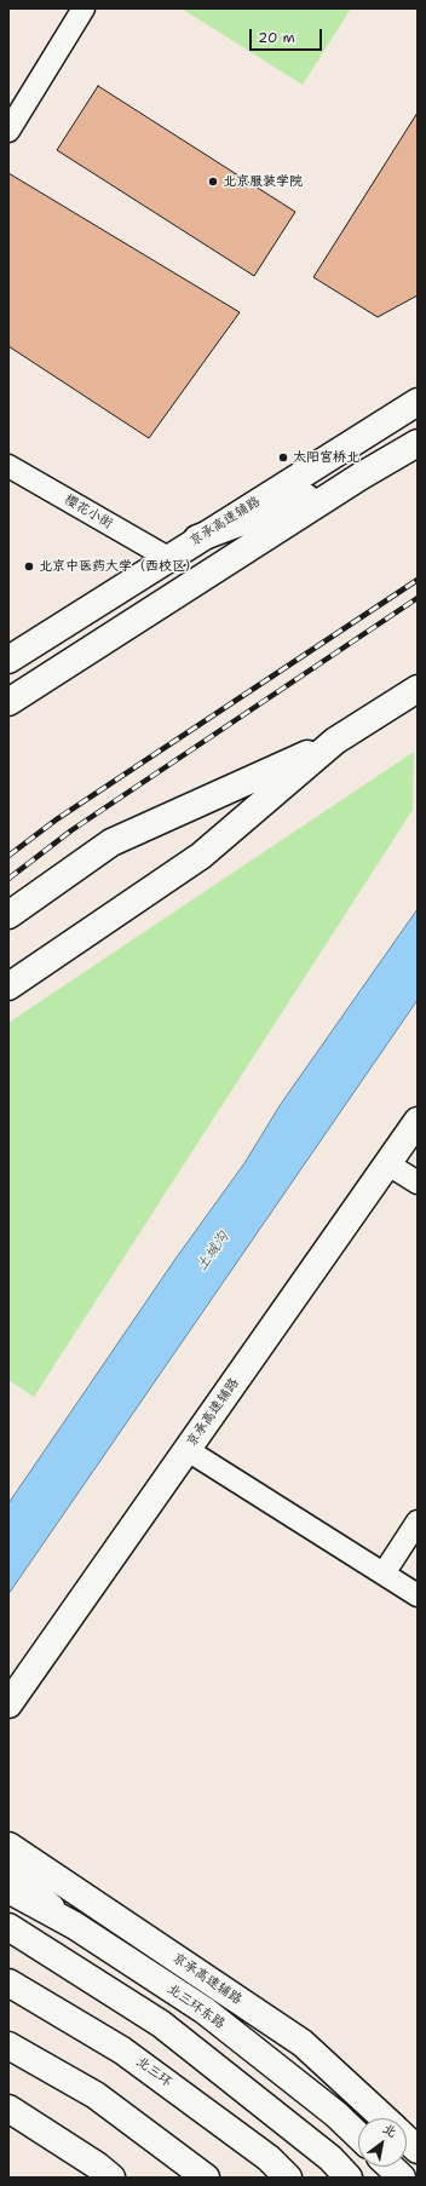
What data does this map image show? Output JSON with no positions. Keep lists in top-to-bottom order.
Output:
{
  "streets": {
    "main road": ["京承高速辅路", "北三环东路", "北三环"],
    "street": ["樱花小街"]
  },
  "crossings": [
    ["樱花小街", "京承高速辅路"]
  ],
  "water": ["土城沟"],
  "places": ["北京服装学院", "太阳宫桥北", "北京中医药大学（西校区）"],
  "scale_bar": "20 m",
  "north": "top right"
}
